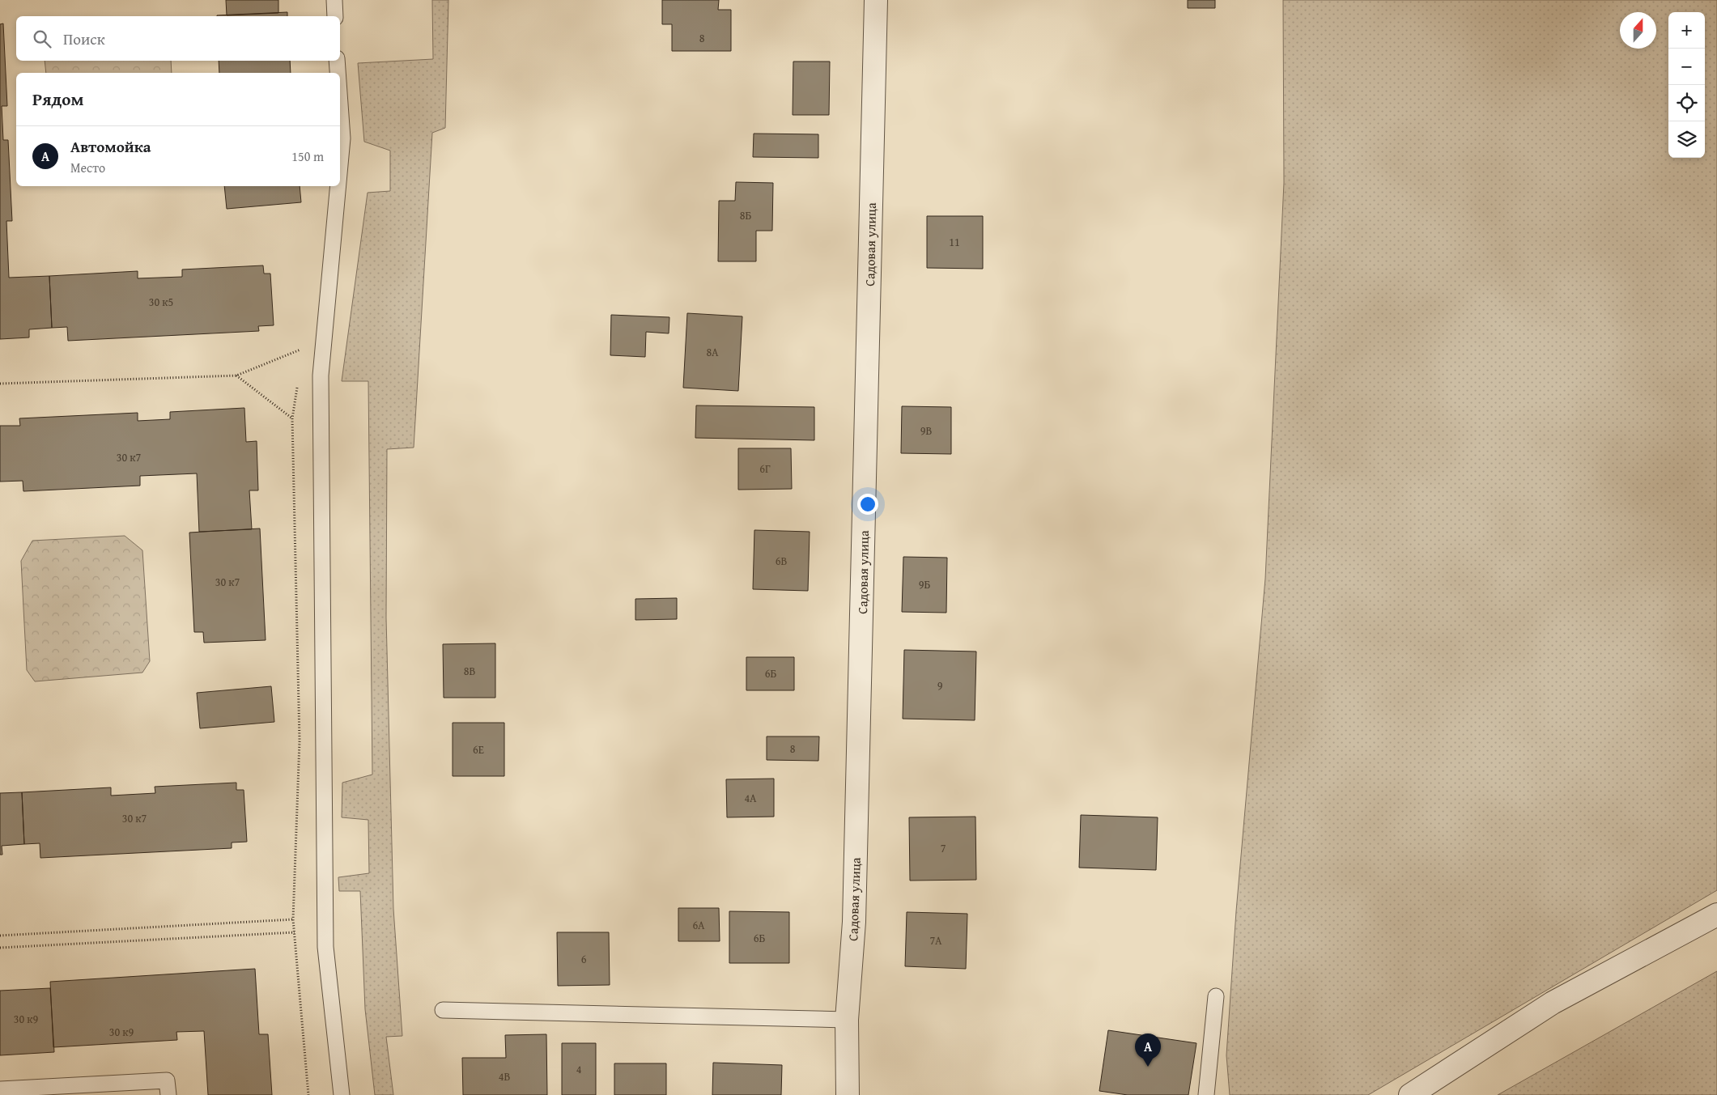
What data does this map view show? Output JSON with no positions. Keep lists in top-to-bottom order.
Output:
{
  "streets": {
    "street": ["Садовая улица"]
  },
  "house_numbers": [
    "8",
    "8Б",
    "11",
    "30 к5",
    "8А",
    "9В",
    "30 к7",
    "6Г",
    "6В",
    "30 к7",
    "9Б",
    "8В",
    "6Б",
    "9",
    "8",
    "6Е",
    "4А",
    "30 к7",
    "7",
    "6А",
    "6Б",
    "7А",
    "6",
    "30 к9",
    "30 к9",
    "4",
    "4В"
  ],
  "north": "top",
  "page": {
    "map_buttons": ["+", "−"],
    "search": "Поиск",
    "heading": "Рядом",
    "list": [
      {
        "mark": "A",
        "name": "Автомойка",
        "note": "Место",
        "value": "150 m"
      }
    ],
    "pins": "A"
  }
}
